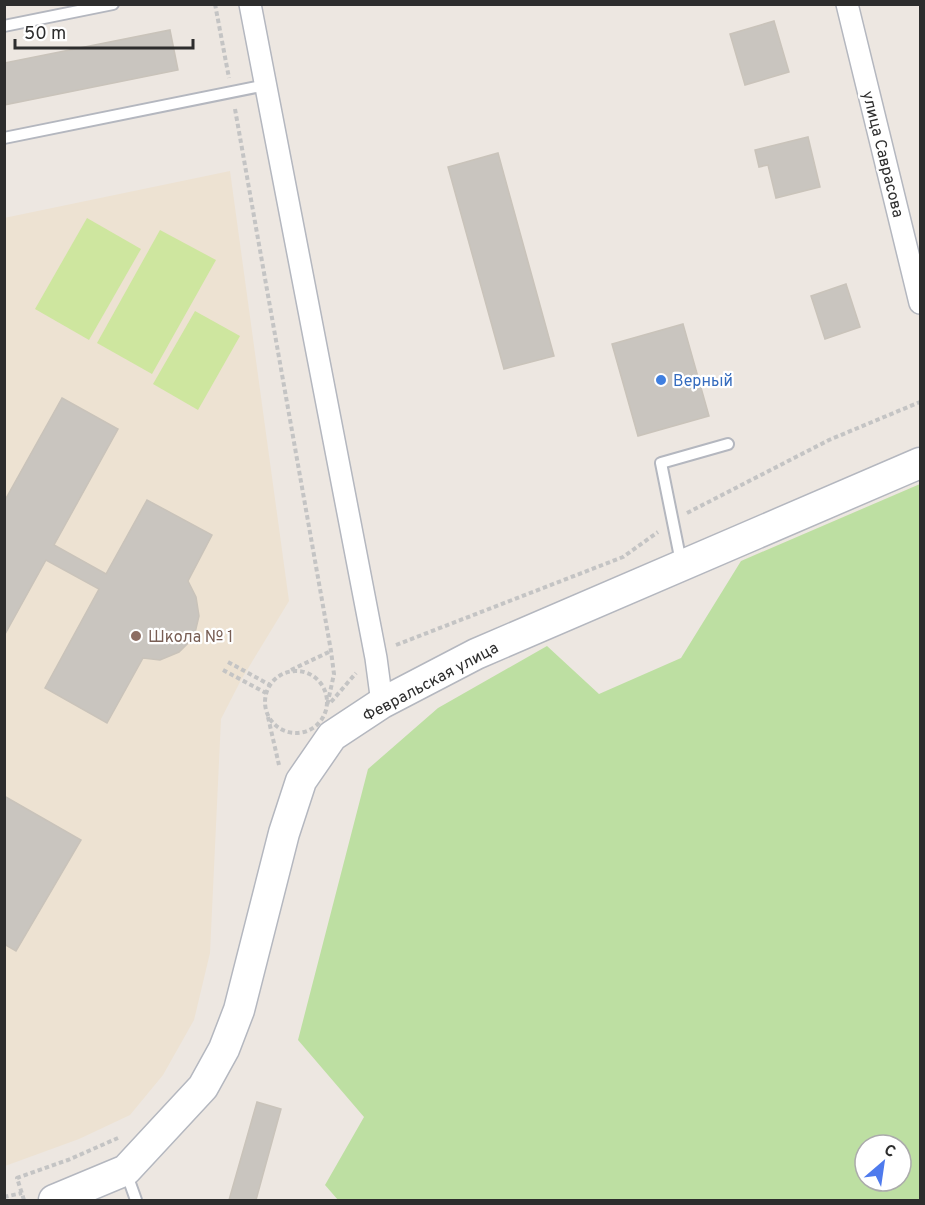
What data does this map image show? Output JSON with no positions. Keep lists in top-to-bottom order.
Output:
{
  "streets": {
    "main road": ["Февральская улица"],
    "street": ["улица Саврасова"]
  },
  "places": ["Верный", "Школа № 1"],
  "scale_bar": "50 m",
  "north": "top right"
}
